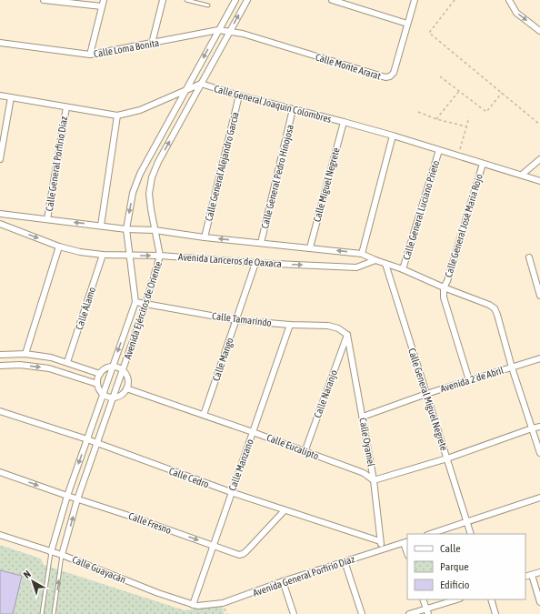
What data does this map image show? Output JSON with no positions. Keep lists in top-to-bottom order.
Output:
{
  "streets": {
    "street": [
      "Calle Loma Bonita",
      "Calle Monte Ararat",
      "Calle General Joaquín Colombres",
      "Calle General Porfirio Díaz",
      "Calle General Alejandro García",
      "Calle General Pedro Hinojosa",
      "Calle Miguel Negrete",
      "Calle General Luciano Prieto",
      "Calle General José María Rojo",
      "Avenida Lanceros de Oaxaca",
      "Calle Álamo",
      "Avenida Ejércitos de Oriente",
      "Calle Tamarindo",
      "Calle Mango",
      "Avenida 2 de Abril",
      "Calle Naranjo",
      "Calle General Miguel Negrete",
      "Calle Oyamel",
      "Calle Eucalipto",
      "Calle Manzano",
      "Calle Cedro",
      "Calle Fresno",
      "Calle Guayacán",
      "Avenida General Porfirio Díaz"
    ]
  },
  "crossings": [
    ["Calle Loma Bonita", "Calle Monte Ararat"],
    ["Calle Loma Bonita", "Avenida Ejércitos de Oriente"],
    ["Calle Monte Ararat", "Avenida Ejércitos de Oriente"],
    ["Calle General Joaquín Colombres", "Calle General Porfirio Díaz"],
    ["Calle General Joaquín Colombres", "Calle General Alejandro García"],
    ["Calle General Joaquín Colombres", "Calle General Pedro Hinojosa"],
    ["Calle General Joaquín Colombres", "Calle Miguel Negrete"],
    ["Calle General Joaquín Colombres", "Calle General Luciano Prieto"],
    ["Calle General Joaquín Colombres", "Calle General José María Rojo"],
    ["Calle General Joaquín Colombres", "Avenida Ejércitos de Oriente"],
    ["Calle General Porfirio Díaz", "Avenida Lanceros de Oaxaca"],
    ["Calle General Alejandro García", "Avenida Lanceros de Oaxaca"],
    ["Calle General Pedro Hinojosa", "Avenida Lanceros de Oaxaca"],
    ["Calle Miguel Negrete", "Avenida Lanceros de Oaxaca"],
    ["Calle General Luciano Prieto", "Avenida Lanceros de Oaxaca"],
    ["Calle General José María Rojo", "Avenida Lanceros de Oaxaca"],
    ["Avenida Lanceros de Oaxaca", "Calle Álamo"],
    ["Avenida Lanceros de Oaxaca", "Avenida Ejércitos de Oriente"],
    ["Avenida Lanceros de Oaxaca", "Calle Mango"],
    ["Avenida Lanceros de Oaxaca", "Avenida 2 de Abril"],
    ["Avenida Lanceros de Oaxaca", "Calle General Miguel Negrete"],
    ["Avenida Ejércitos de Oriente", "Calle Tamarindo"],
    ["Avenida Ejércitos de Oriente", "Calle Cedro"],
    ["Avenida Ejércitos de Oriente", "Calle Fresno"],
    ["Avenida Ejércitos de Oriente", "Calle Guayacán"],
    ["Calle Tamarindo", "Calle Mango"],
    ["Calle Tamarindo", "Calle Naranjo"],
    ["Calle Tamarindo", "Calle Oyamel"],
    ["Calle Tamarindo", "Calle Manzano"],
    ["Calle Mango", "Calle Eucalipto"],
    ["Avenida 2 de Abril", "Calle General Miguel Negrete"],
    ["Avenida 2 de Abril", "Calle Oyamel"],
    ["Calle Naranjo", "Calle Oyamel"],
    ["Calle Naranjo", "Calle Eucalipto"],
    ["Calle Oyamel", "Calle Eucalipto"],
    ["Calle Oyamel", "Calle Cedro"],
    ["Calle Oyamel", "Avenida General Porfirio Díaz"],
    ["Calle Eucalipto", "Calle Manzano"],
    ["Calle Manzano", "Calle Cedro"],
    ["Calle Manzano", "Calle Fresno"],
    ["Calle Manzano", "Calle Guayacán"],
    ["Calle Manzano", "Avenida General Porfirio Díaz"],
    ["Calle Cedro", "Calle Fresno"],
    ["Calle Guayacán", "Avenida General Porfirio Díaz"]
  ],
  "one_way": ["Calle Fresno"],
  "legend": ["Calle", "Parque", "Edificio"],
  "north": "top left"
}
